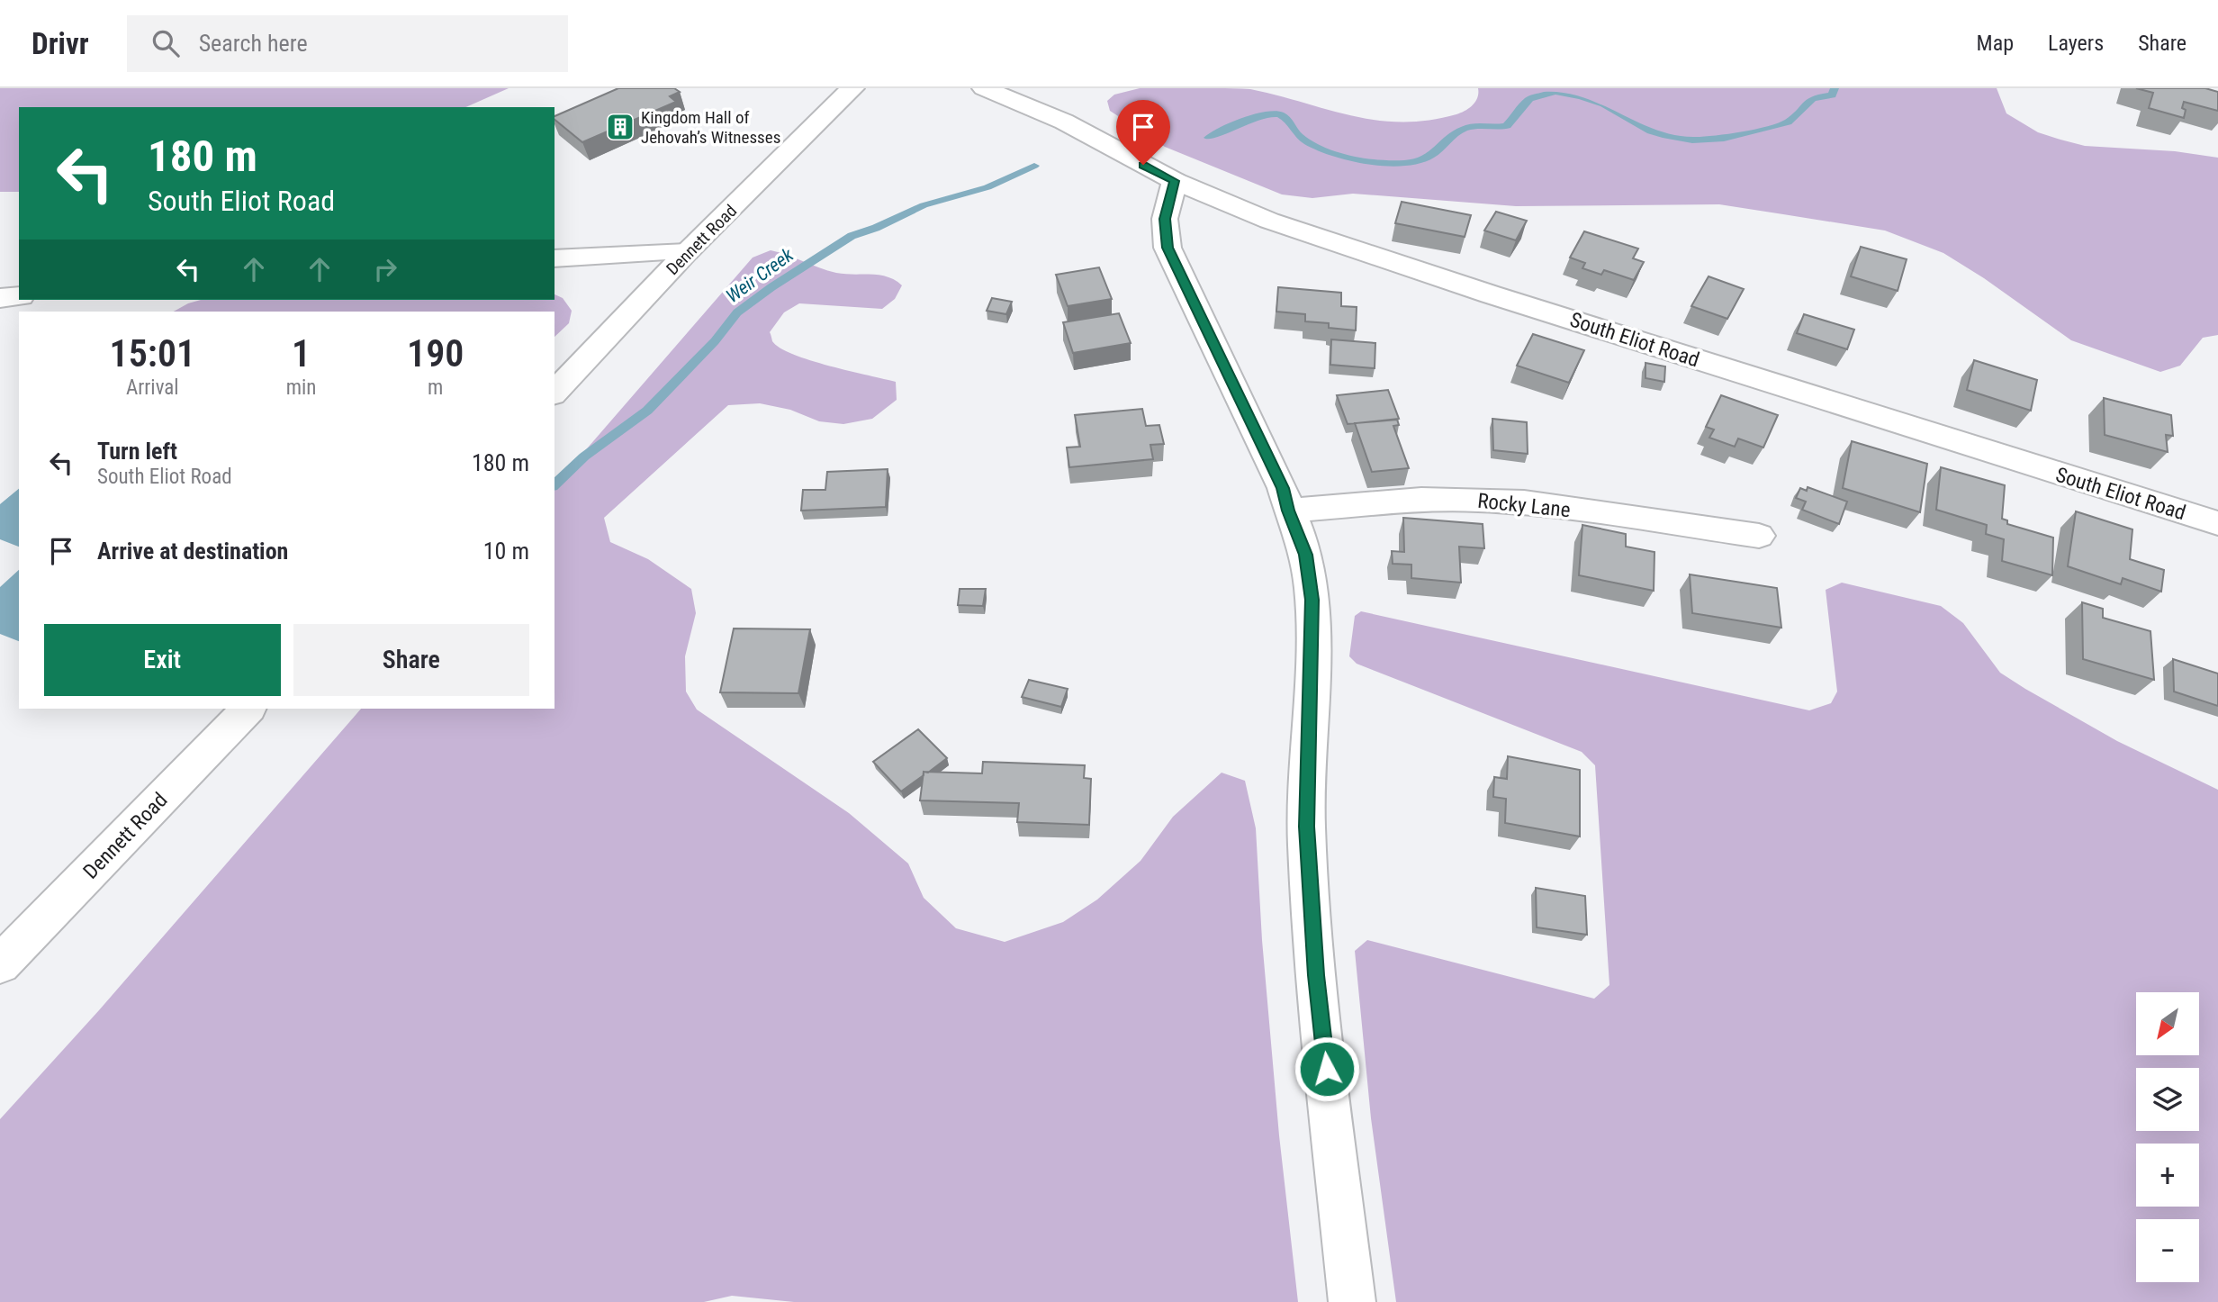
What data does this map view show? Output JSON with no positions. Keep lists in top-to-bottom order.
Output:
{
  "streets": {
    "street": ["Dennett Road", "South Eliot Road", "Rocky Lane"]
  },
  "water": ["Weir Creek"],
  "places": {
    "building": ["Kingdom Hall of Jehovah’s Witnesses"]
  },
  "north": "bottom left",
  "page": {
    "header": "Drivr",
    "search": "Search here",
    "nav": ["Map", "Layers", "Share"],
    "turn": ["180 m", "South Eliot Road"],
    "eta": [
      "15:01",
      "Arrival",
      "1",
      "min",
      "190",
      "m"
    ],
    "list": [
      {
        "name": "Turn left",
        "note": "South Eliot Road",
        "value": "180 m"
      },
      {
        "name": "Arrive at destination",
        "value": "10 m"
      }
    ],
    "buttons": ["Exit", "Share"],
    "map_buttons": ["+", "−"]
  }
}
